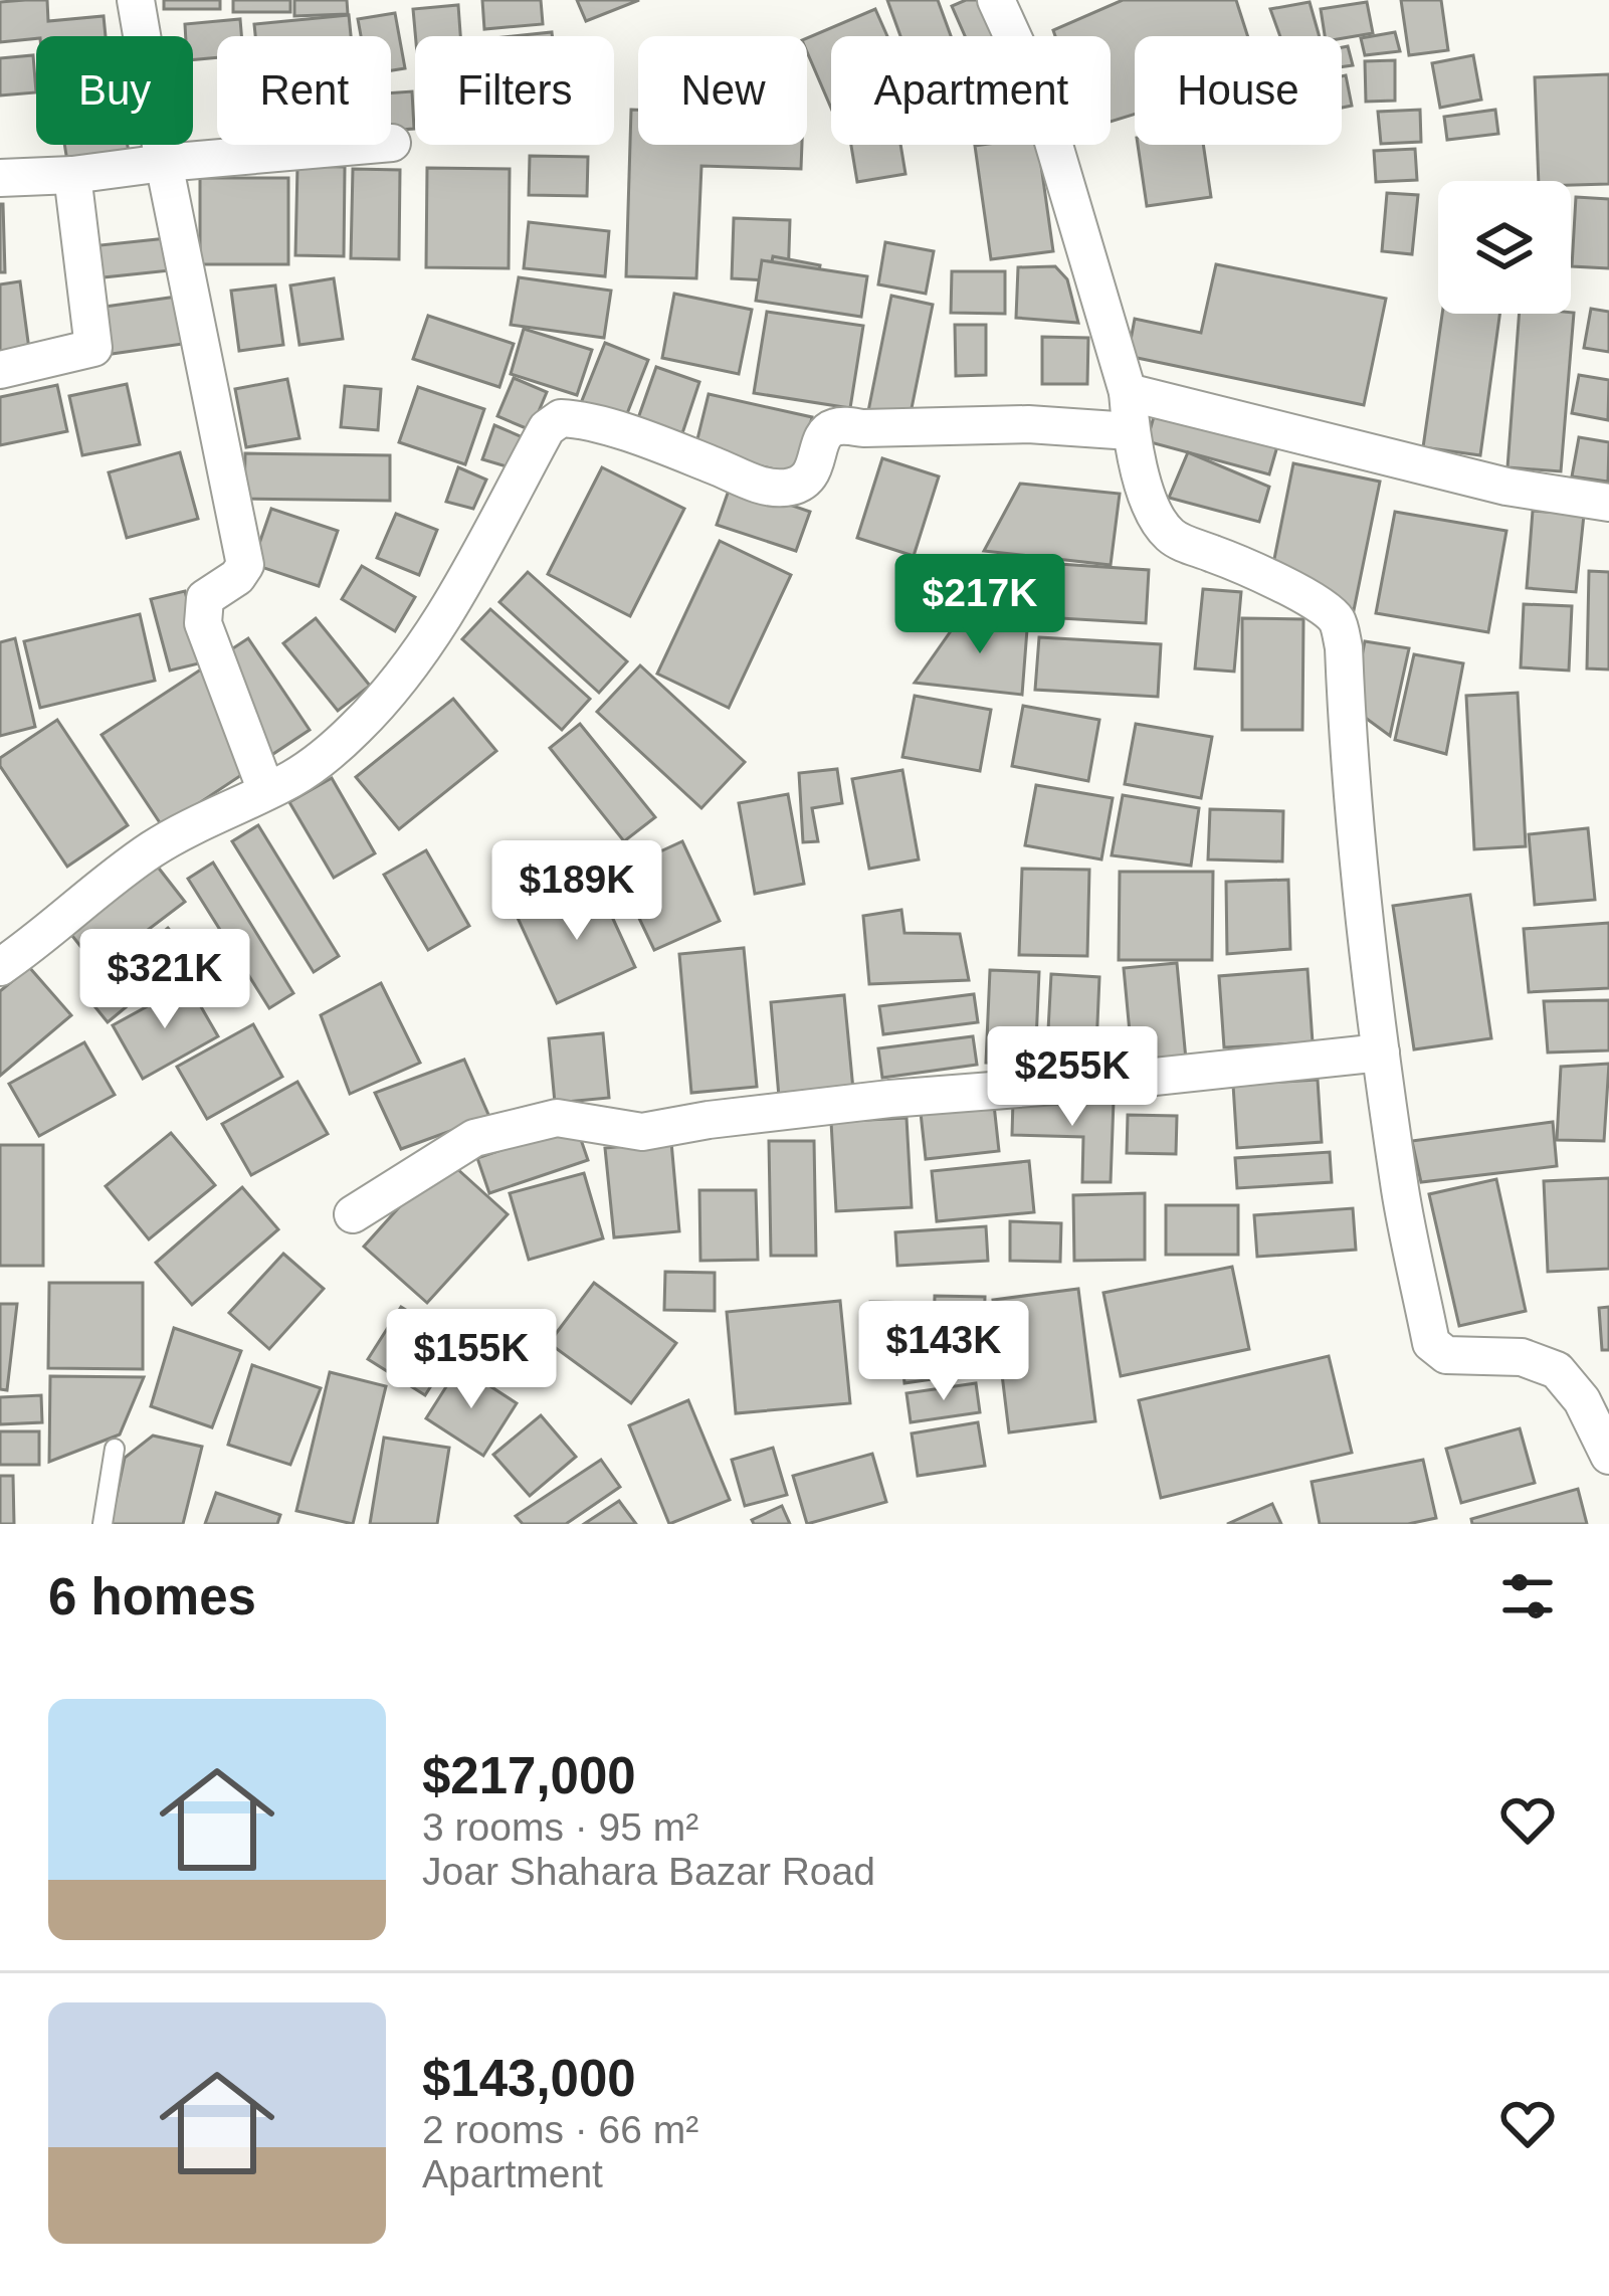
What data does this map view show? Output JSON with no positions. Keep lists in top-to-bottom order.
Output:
{
  "page": {
    "chip": [
      "Buy",
      "Rent",
      "Filters",
      "New",
      "Apartment",
      "House"
    ],
    "price": [
      "$217K",
      "$189K",
      "$321K",
      "$255K",
      "$143K",
      "$155K"
    ],
    "heading": "6 homes",
    "list": [
      {
        "name": "$217,000",
        "note": "3 rooms · 95 m² · Joar Shahara Bazar Road"
      },
      {
        "name": "$143,000",
        "note": "2 rooms · 66 m² · Apartment"
      }
    ]
  }
}
